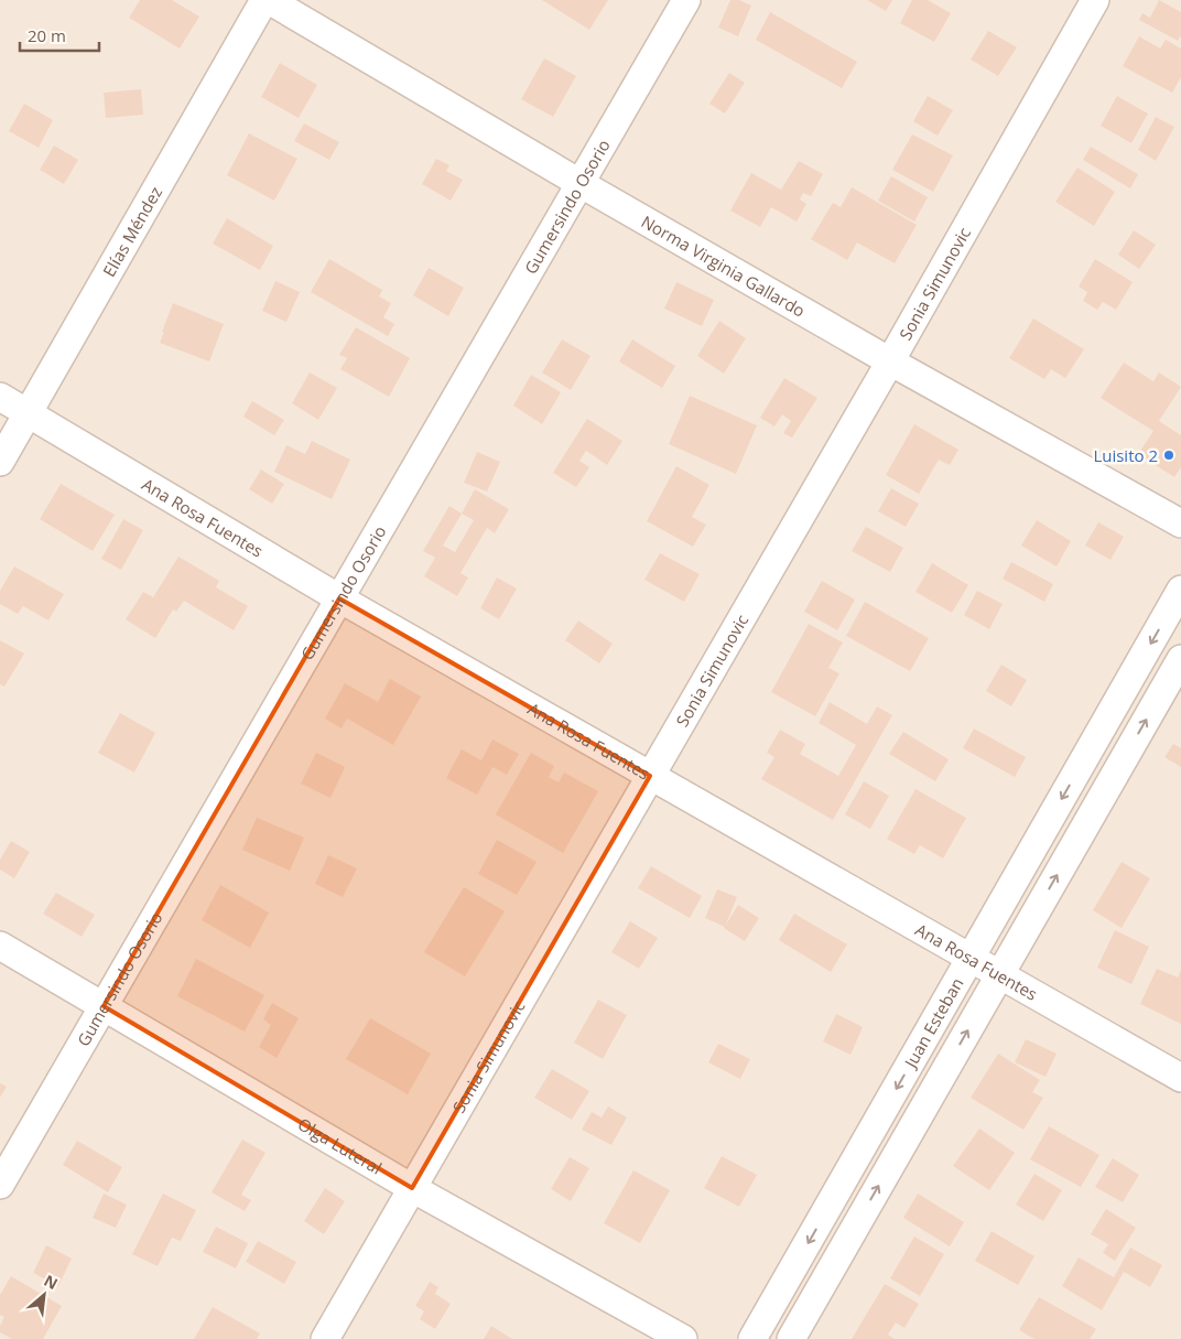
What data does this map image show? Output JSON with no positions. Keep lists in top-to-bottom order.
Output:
{
  "streets": {
    "street": [
      "Gumersindo Osorio",
      "Elías Méndez",
      "Norma Virginia Gallardo",
      "Sonia Simunovic",
      "Ana Rosa Fuentes",
      "Juan Esteban",
      "Olga Luteral"
    ]
  },
  "crossings": [
    ["Gumersindo Osorio", "Norma Virginia Gallardo"],
    ["Gumersindo Osorio", "Ana Rosa Fuentes"],
    ["Gumersindo Osorio", "Olga Luteral"],
    ["Elías Méndez", "Ana Rosa Fuentes"],
    ["Norma Virginia Gallardo", "Sonia Simunovic"],
    ["Sonia Simunovic", "Ana Rosa Fuentes"],
    ["Sonia Simunovic", "Olga Luteral"],
    ["Ana Rosa Fuentes", "Juan Esteban"]
  ],
  "places": ["Luisito 2"],
  "scale_bar": "20 m",
  "north": "top right"
}
